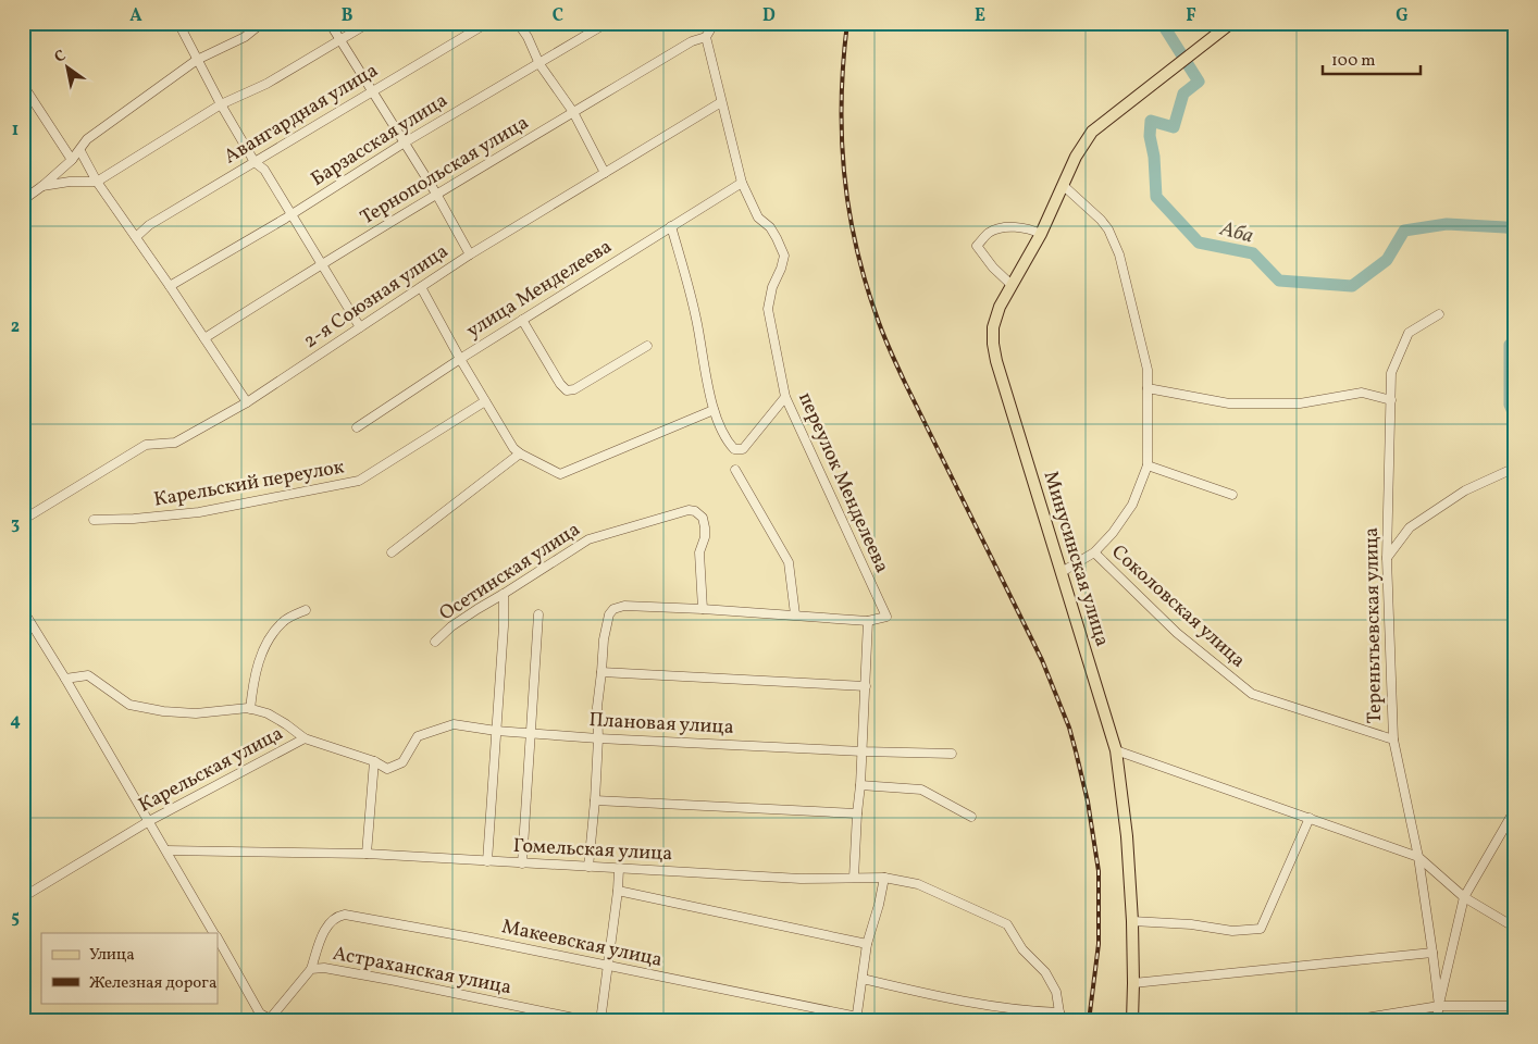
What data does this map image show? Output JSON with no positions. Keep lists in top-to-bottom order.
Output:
{
  "streets": {
    "main road": ["Минусинская улица"],
    "street": [
      "Авангардная улица",
      "Барзасская улица",
      "Тернопольская улица",
      "улица Менделеева",
      "2-я Союзная улица",
      "переулок Менделеева",
      "Карельский переулок",
      "Осетинская улица",
      "Соколовская улица",
      "Тереньтьевская улица",
      "Плановая улица",
      "Карельская улица",
      "Гомельская улица",
      "Макеевская улица",
      "Астраханская улица"
    ]
  },
  "crossings": [
    ["Тернопольская улица", "переулок Менделеева"],
    ["улица Менделеева", "переулок Менделеева"],
    ["2-я Союзная улица", "переулок Менделеева"],
    ["Минусинская улица", "Соколовская улица"],
    ["Соколовская улица", "Тереньтьевская улица"],
    ["Макеевская улица", "Астраханская улица"]
  ],
  "water": ["Аба"],
  "legend": ["Улица", "Железная дорога"],
  "scale_bar": "100 m",
  "north": "top left",
  "grid": {
    "columns": [
      "A",
      "B",
      "C",
      "D",
      "E",
      "F",
      "G"
    ],
    "rows": [
      "1",
      "2",
      "3",
      "4",
      "5"
    ]
  }
}
